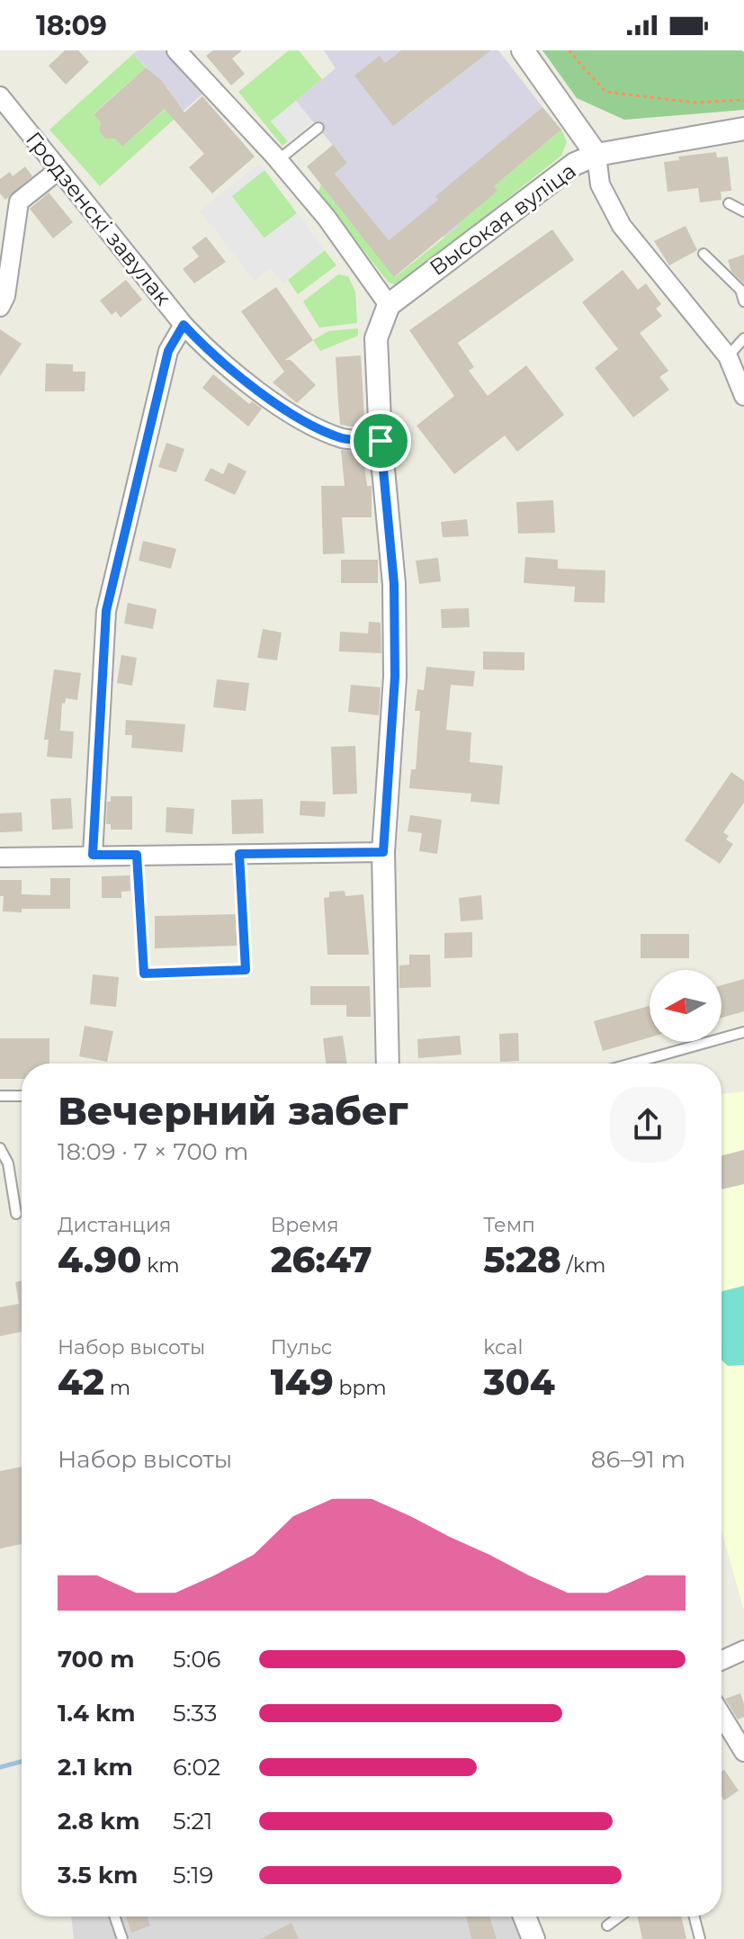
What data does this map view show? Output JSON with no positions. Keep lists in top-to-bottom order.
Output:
{
  "streets": {
    "street": ["Гродзенскі завулак", "Высокая вуліца"]
  },
  "north": "left",
  "page": {
    "status": "18:09",
    "heading": ["Вечерний забег", "18:09 · 7 × 700 m"],
    "stats": [
      ["Дистанция", "4.90 km"],
      ["Время", "26:47"],
      ["Темп", "5:28 /km"],
      ["Набор высоты", "42 m"],
      ["Пульс", "149 bpm"],
      ["kcal", "304"]
    ],
    "chart": ["Набор высоты", "86–91 m"],
    "list": [
      {
        "name": "700 m",
        "note": "5:06"
      },
      {
        "name": "1.4 km",
        "note": "5:33"
      },
      {
        "name": "2.1 km",
        "note": "6:02"
      },
      {
        "name": "2.8 km",
        "note": "5:21"
      },
      {
        "name": "3.5 km",
        "note": "5:19"
      }
    ]
  }
}
